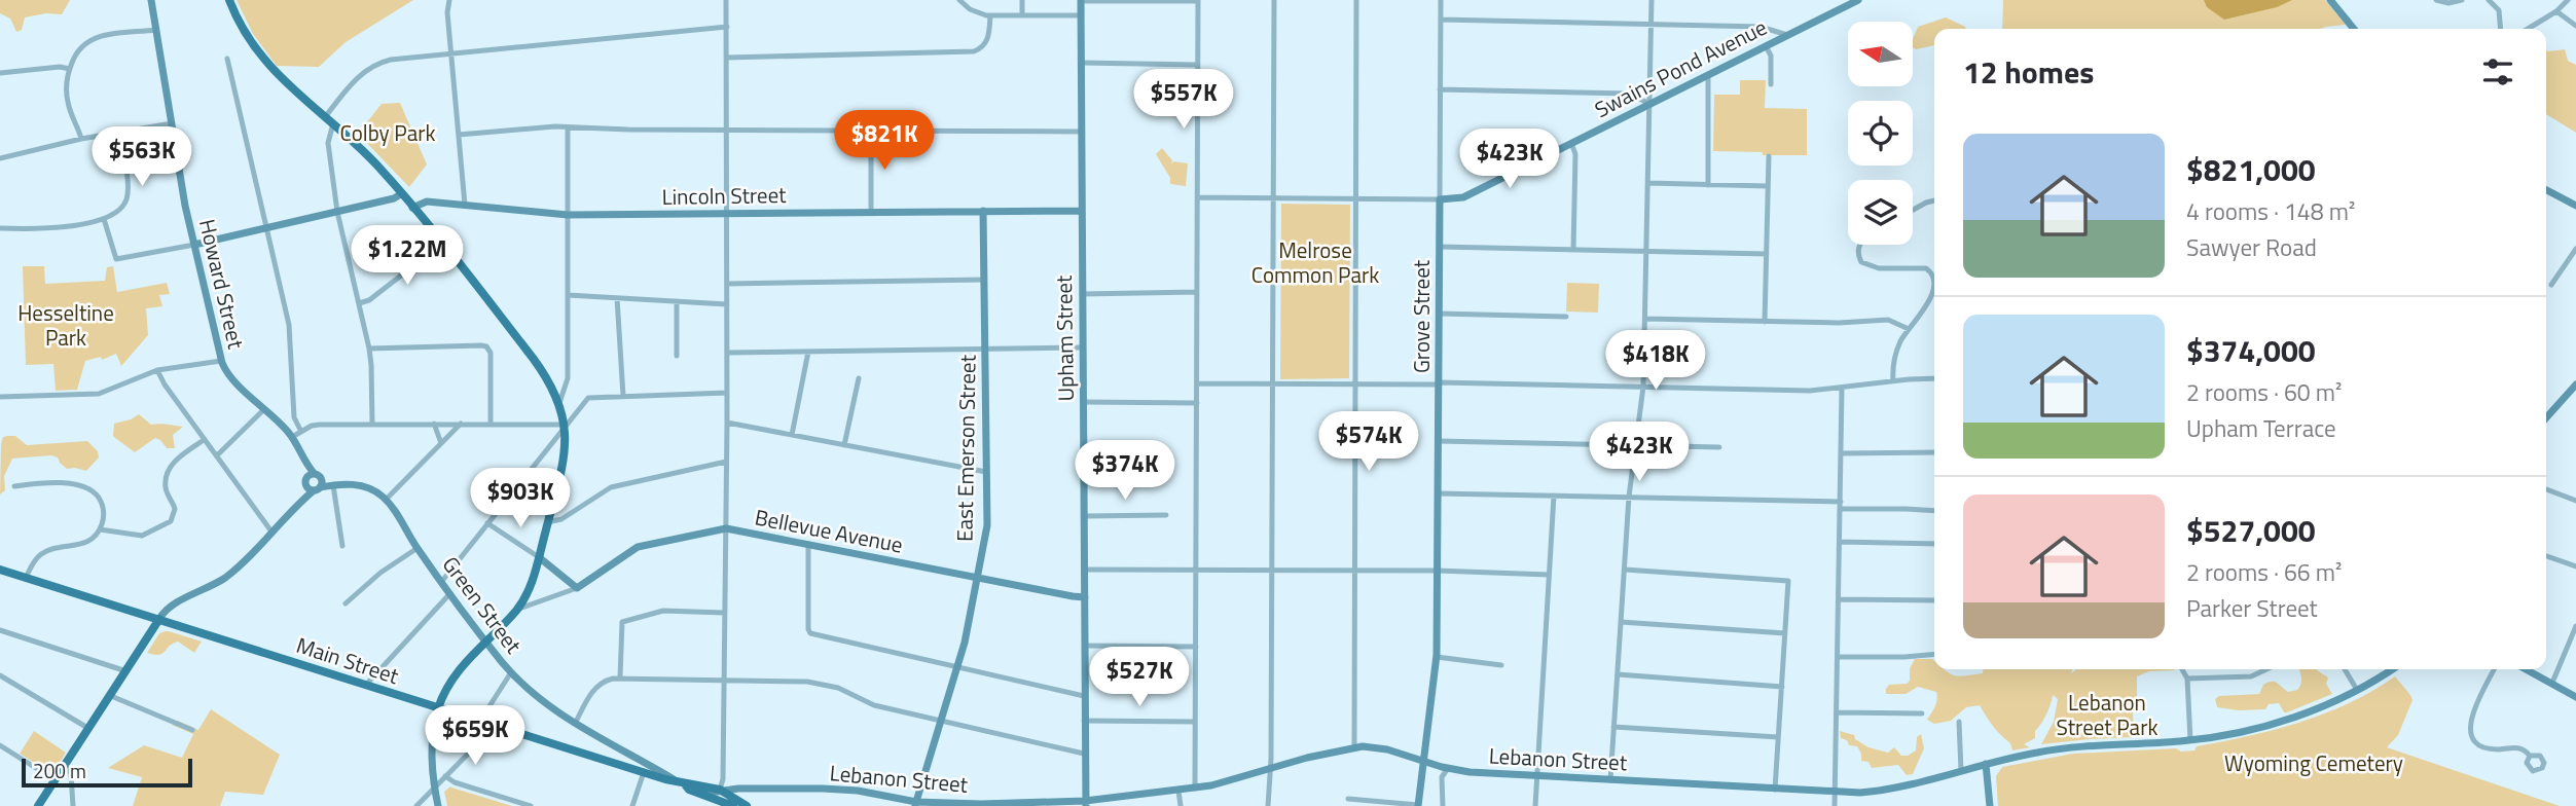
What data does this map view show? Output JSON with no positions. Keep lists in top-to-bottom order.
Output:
{
  "streets": {
    "main road": ["Main Street"],
    "street": [
      "Swains Pond Avenue",
      "Lincoln Street",
      "Howard Street",
      "Grove Street",
      "Upham Street",
      "East Emerson Street",
      "Bellevue Avenue",
      "Green Street",
      "Lebanon Street"
    ]
  },
  "crossings": [
    ["Swains Pond Avenue", "Grove Street"],
    ["Lincoln Street", "Upham Street"],
    ["Lincoln Street", "East Emerson Street"],
    ["Grove Street", "Lebanon Street"],
    ["Upham Street", "Bellevue Avenue"],
    ["Upham Street", "Lebanon Street"],
    ["East Emerson Street", "Bellevue Avenue"],
    ["East Emerson Street", "Lebanon Street"],
    ["Green Street", "Main Street"],
    ["Main Street", "Lebanon Street"]
  ],
  "parks": [
    "Colby Park",
    "Melrose Common Park",
    "Hesseltine Park",
    "Lebanon Street Park",
    "Wyoming Cemetery"
  ],
  "scale_bar": "200 m",
  "north": "left",
  "page": {
    "heading": "12 homes",
    "price": [
      "$557K",
      "$821K",
      "$563K",
      "$423K",
      "$1.22M",
      "$418K",
      "$574K",
      "$423K",
      "$374K",
      "$903K",
      "$527K",
      "$659K"
    ],
    "list": [
      {
        "name": "$821,000",
        "note": "4 rooms · 148 m² · Sawyer Road"
      },
      {
        "name": "$374,000",
        "note": "2 rooms · 60 m² · Upham Terrace"
      },
      {
        "name": "$527,000",
        "note": "2 rooms · 66 m² · Parker Street"
      }
    ],
    "scale": "200 m"
  }
}
